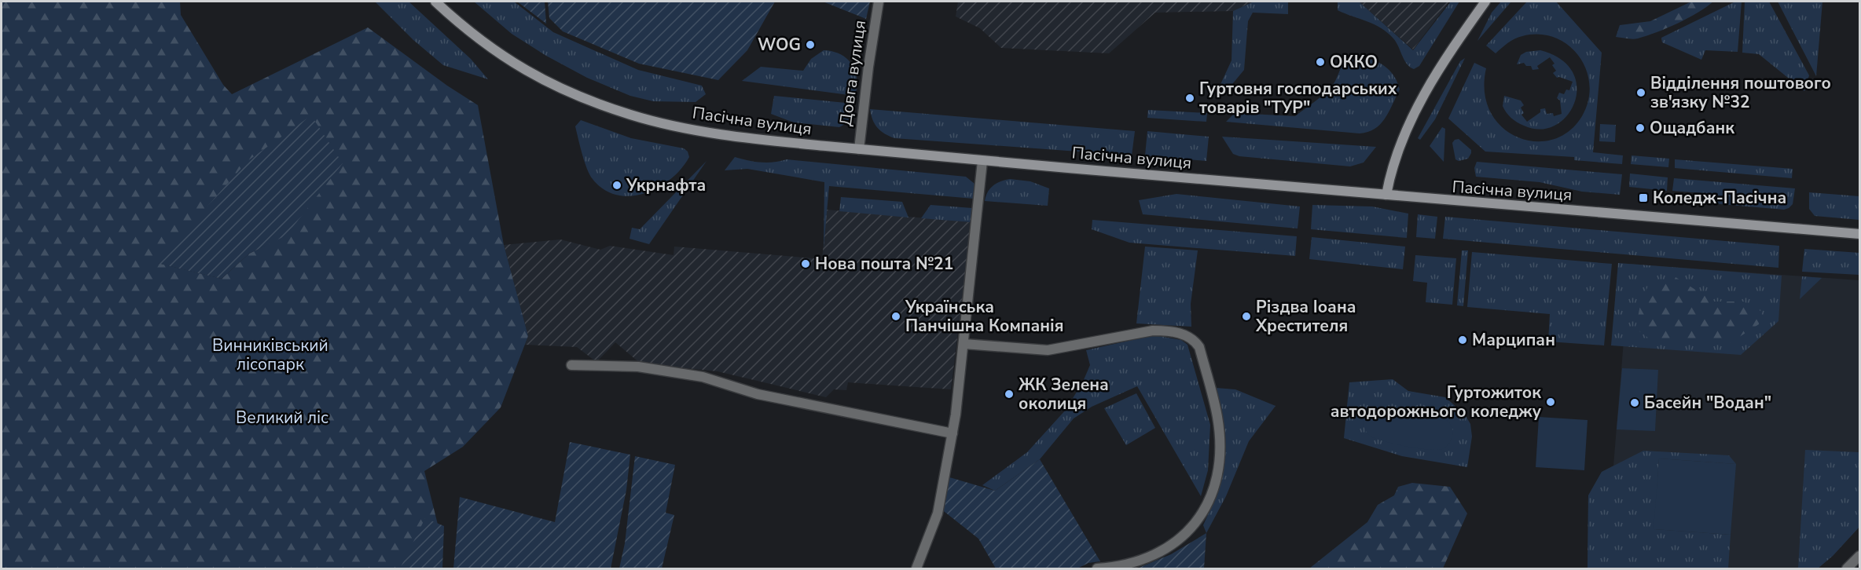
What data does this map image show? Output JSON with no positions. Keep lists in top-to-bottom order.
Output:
{
  "streets": {
    "main road": ["Пасічна вулиця"],
    "street": ["Довга вулиця"]
  },
  "crossings": [
    ["Довга вулиця", "Пасічна вулиця"]
  ],
  "parks": ["Винниківський лісопарк", "Великий ліс"],
  "places": {
    "other": [
      "WOG",
      "ОККО",
      "Відділення поштового зв'язку №32",
      "Гуртовня господарських товарів \"ТУР\"",
      "Ощадбанк",
      "Укрнафта",
      "Нова пошта №21",
      "Українська Панчішна Компанія",
      "Різдва Іоана Хрестителя",
      "Марципан",
      "ЖК Зелена околиця",
      "Гуртожиток автодорожнього коледжу",
      "Басейн \"Водан\""
    ],
    "transit": ["Коледж-Пасічна"]
  }
}
